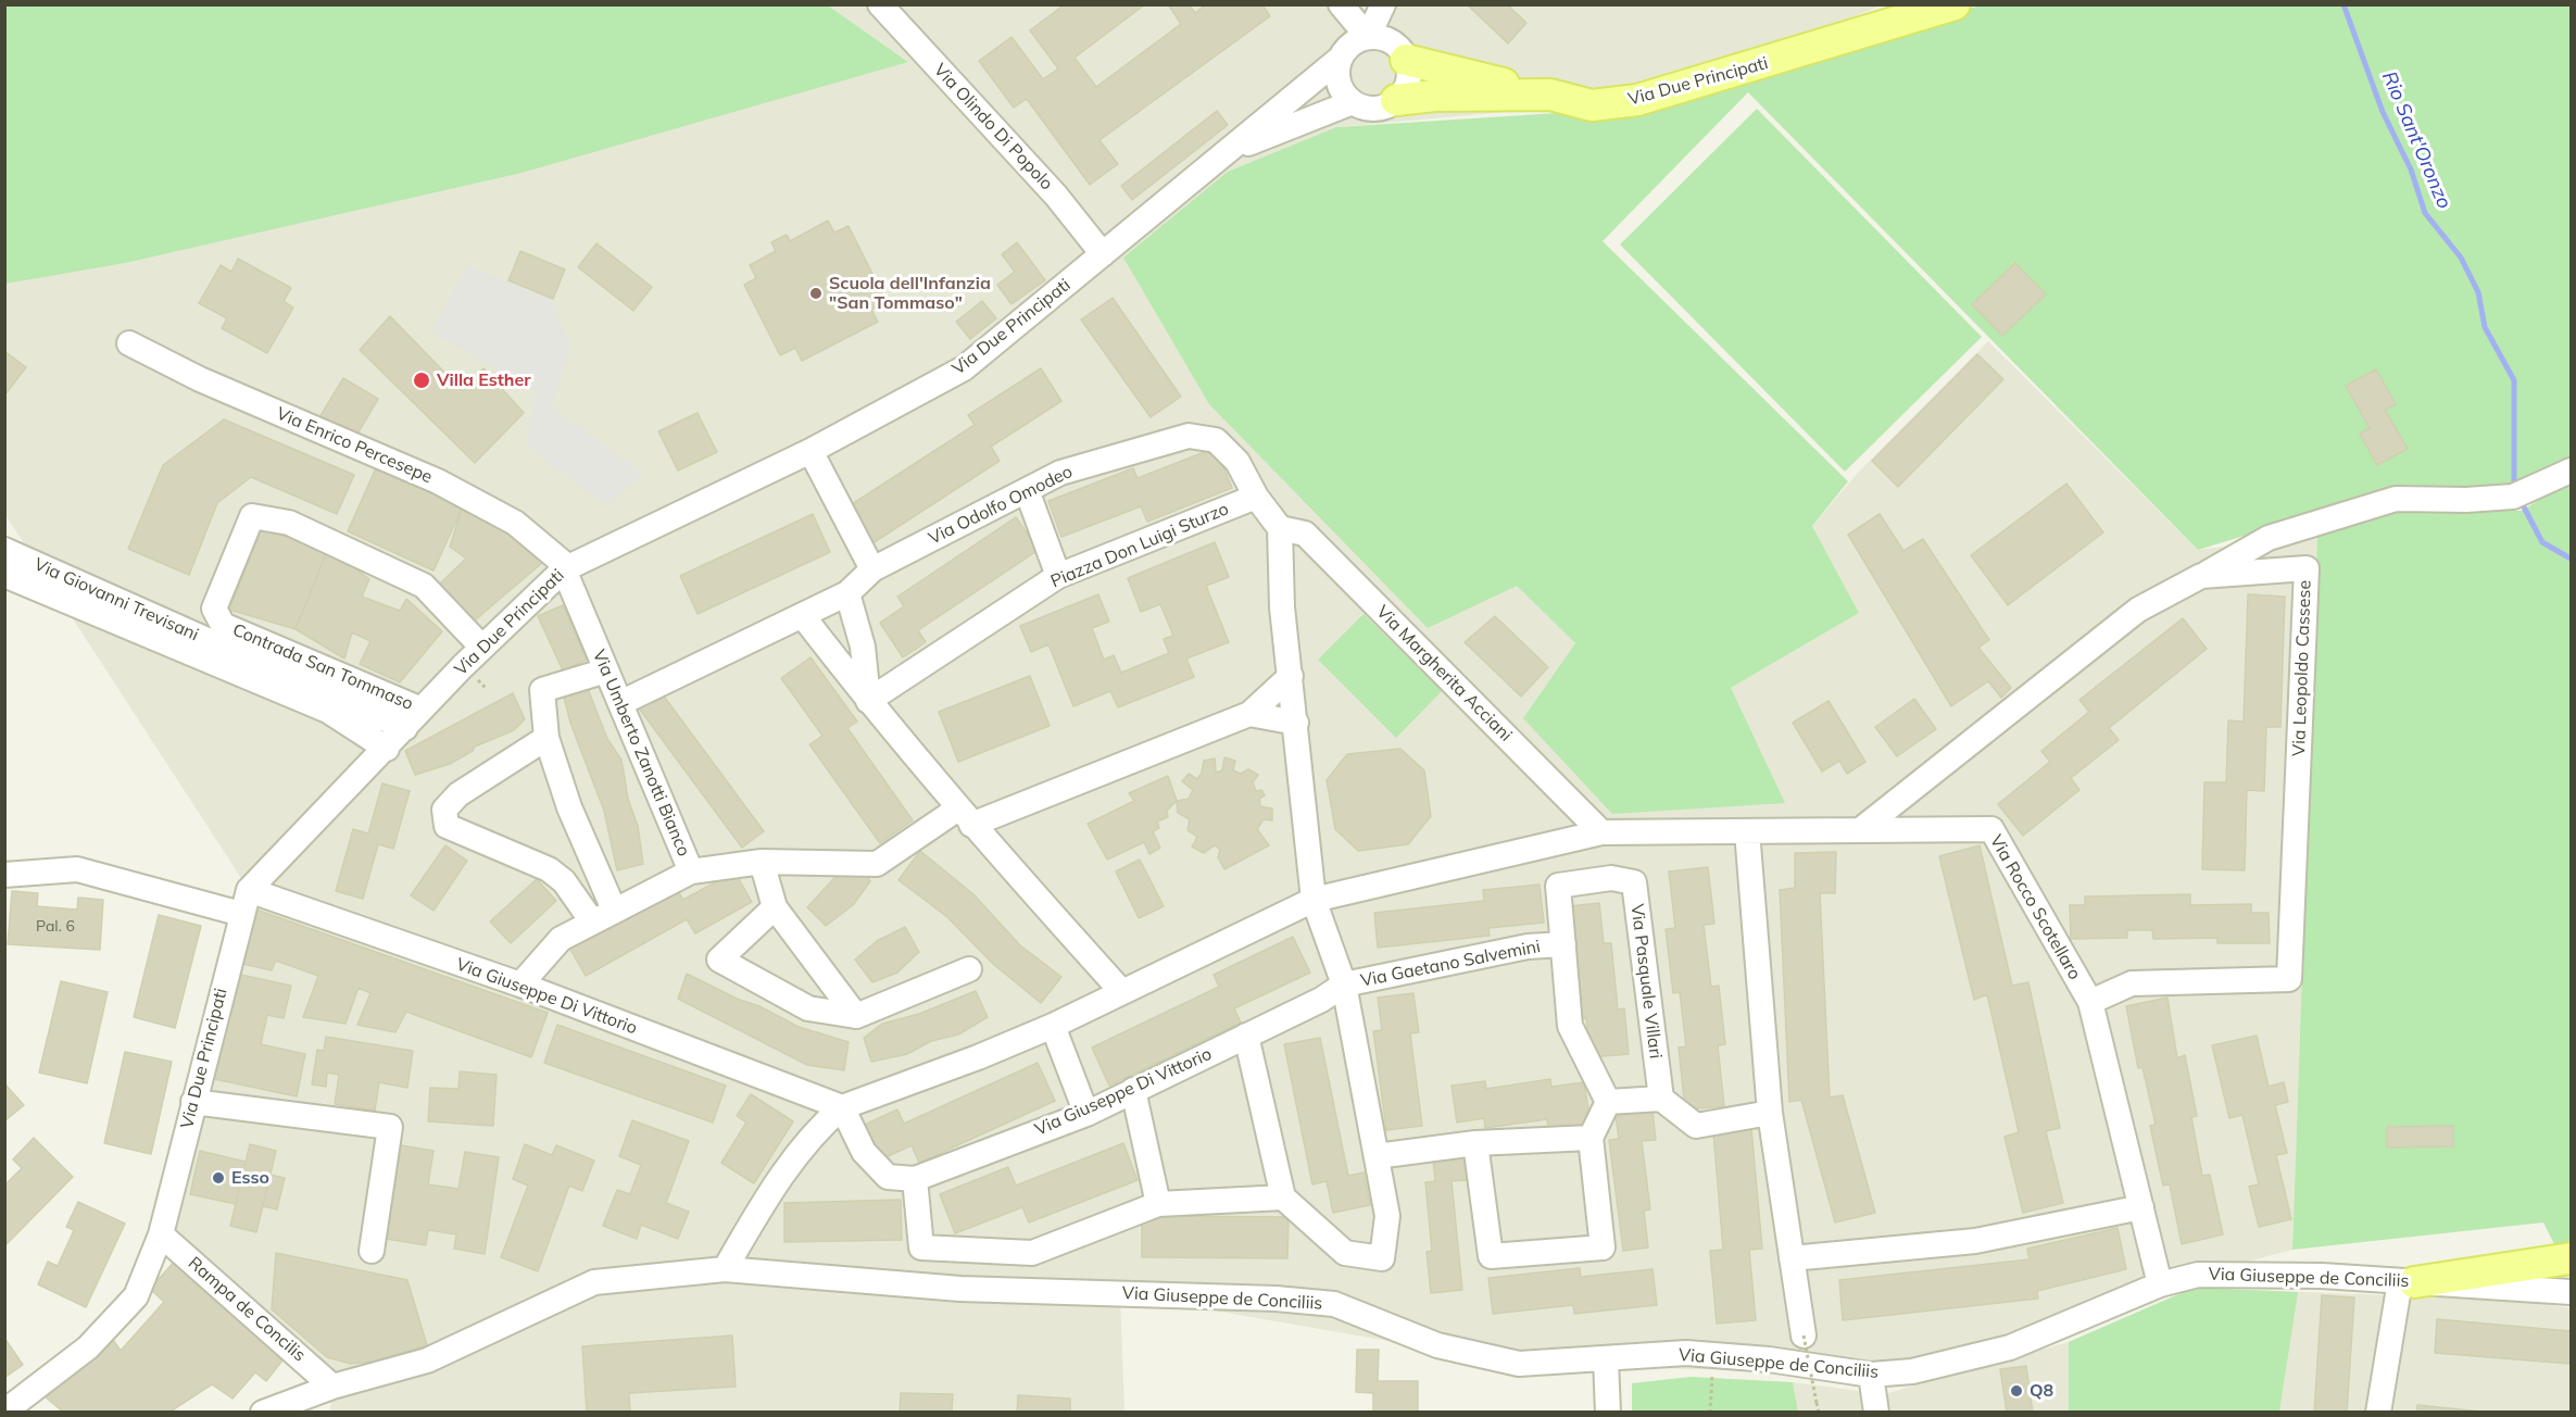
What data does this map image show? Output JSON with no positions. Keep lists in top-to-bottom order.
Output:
{
  "streets": {
    "main road": ["Via Due Principati"],
    "street": [
      "Via Olindo Di Popolo",
      "Via Enrico Percesepe",
      "Via Odolfo Omodeo",
      "Piazza Don Luigi Sturzo",
      "Via Giovanni Trevisani",
      "Contrada San Tommaso",
      "Via Leopoldo Cassese",
      "Via Margherita Acciani",
      "Via Umberto Zanotti Bianco",
      "Via Rocco Scotellaro",
      "Via Gaetano Salvemini",
      "Via Pasquale Villari",
      "Via Giuseppe Di Vittorio",
      "Via Giuseppe de Conciliis",
      "Rampa de Concilis"
    ]
  },
  "crossings": [
    ["Via Due Principati", "Via Olindo Di Popolo"],
    ["Via Due Principati", "Via Enrico Percesepe"],
    ["Via Due Principati", "Via Giovanni Trevisani"],
    ["Via Due Principati", "Contrada San Tommaso"],
    ["Via Due Principati", "Via Umberto Zanotti Bianco"],
    ["Via Due Principati", "Via Giuseppe Di Vittorio"],
    ["Via Due Principati", "Rampa de Concilis"],
    ["Via Enrico Percesepe", "Via Umberto Zanotti Bianco"],
    ["Via Odolfo Omodeo", "Piazza Don Luigi Sturzo"],
    ["Via Odolfo Omodeo", "Via Umberto Zanotti Bianco"],
    ["Via Leopoldo Cassese", "Via Rocco Scotellaro"],
    ["Via Margherita Acciani", "Via Rocco Scotellaro"],
    ["Via Rocco Scotellaro", "Via Giuseppe de Conciliis"],
    ["Via Gaetano Salvemini", "Via Pasquale Villari"],
    ["Via Gaetano Salvemini", "Via Giuseppe Di Vittorio"],
    ["Via Giuseppe de Conciliis", "Rampa de Concilis"]
  ],
  "water": ["Rio Sant'Oronzo"],
  "places": [
    "Scuola dell'Infanzia \"San Tommaso\"",
    "Villa Esther",
    "Esso",
    "Q8"
  ],
  "house_numbers": ["Pal. 6"]
}
